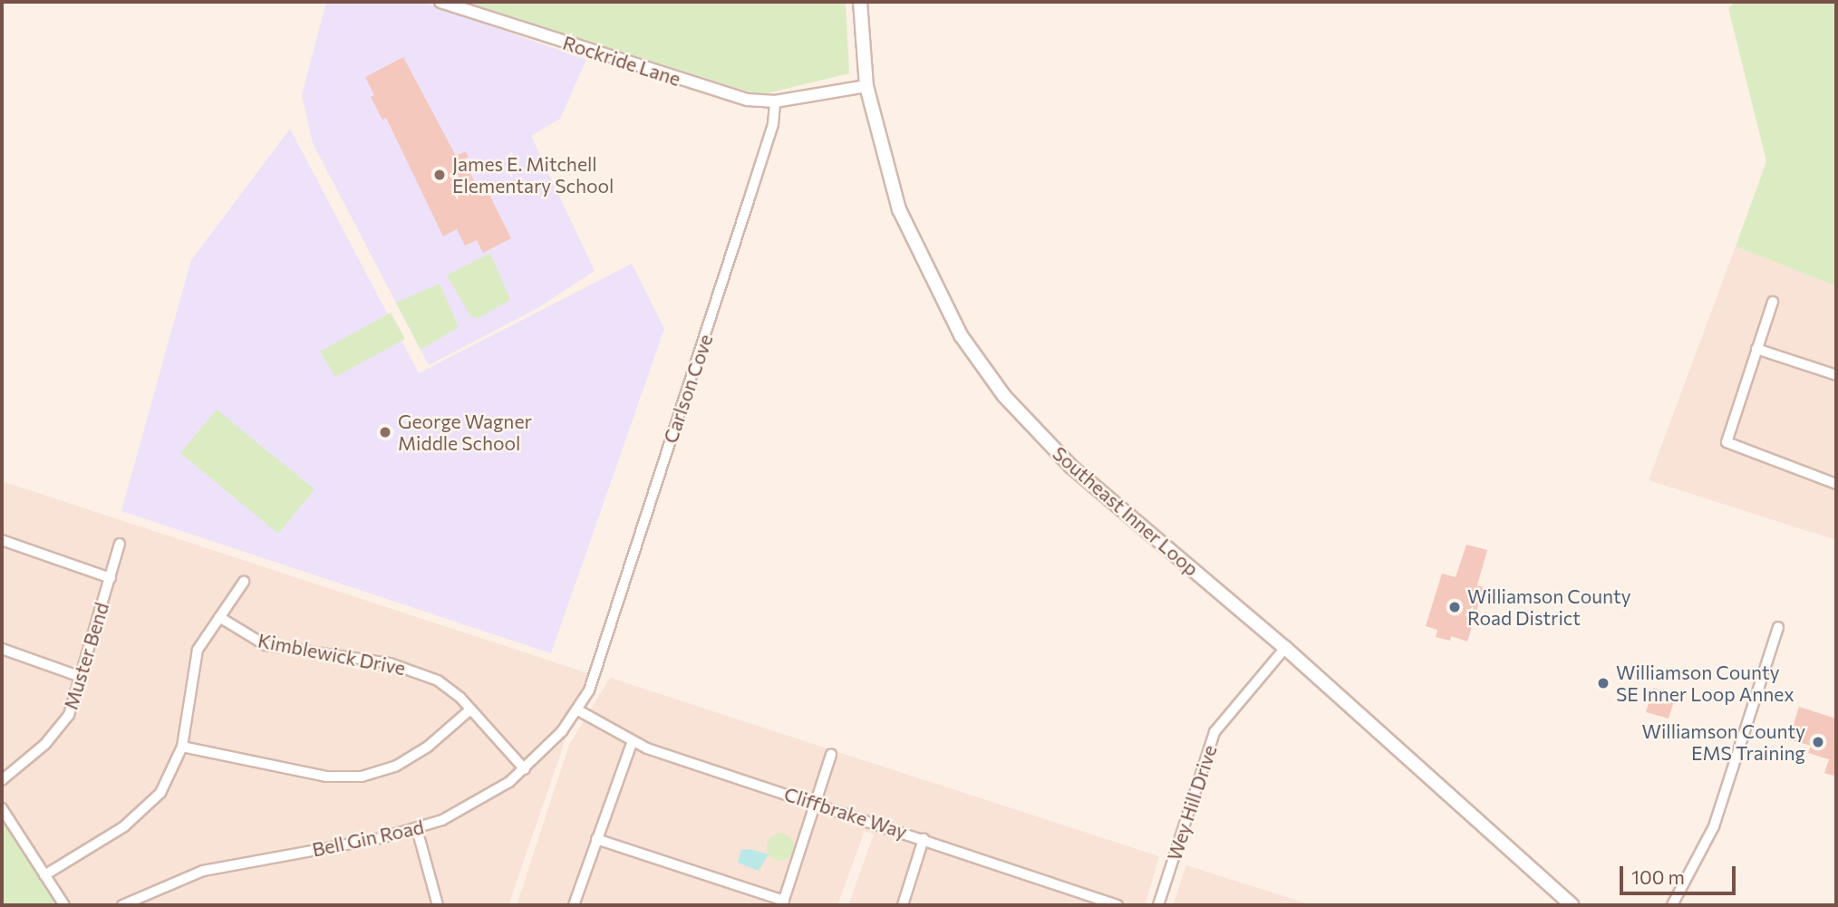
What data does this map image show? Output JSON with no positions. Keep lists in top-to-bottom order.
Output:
{
  "streets": {
    "main road": ["Southeast Inner Loop"],
    "street": [
      "Rockride Lane",
      "Carlson Cove",
      "Kimblewick Drive",
      "Muster Bend",
      "Wey Hill Drive",
      "Cliffbrake Way",
      "Bell Gin Road"
    ]
  },
  "crossings": [
    ["Rockride Lane", "Carlson Cove"],
    ["Rockride Lane", "Southeast Inner Loop"],
    ["Carlson Cove", "Bell Gin Road"],
    ["Southeast Inner Loop", "Wey Hill Drive"],
    ["Kimblewick Drive", "Bell Gin Road"],
    ["Cliffbrake Way", "Bell Gin Road"]
  ],
  "places": [
    "James E. Mitchell Elementary School",
    "George Wagner Middle School",
    "Williamson County Road District",
    "Williamson County SE Inner Loop Annex",
    "Williamson County EMS Training"
  ],
  "scale_bar": "100 m"
}
